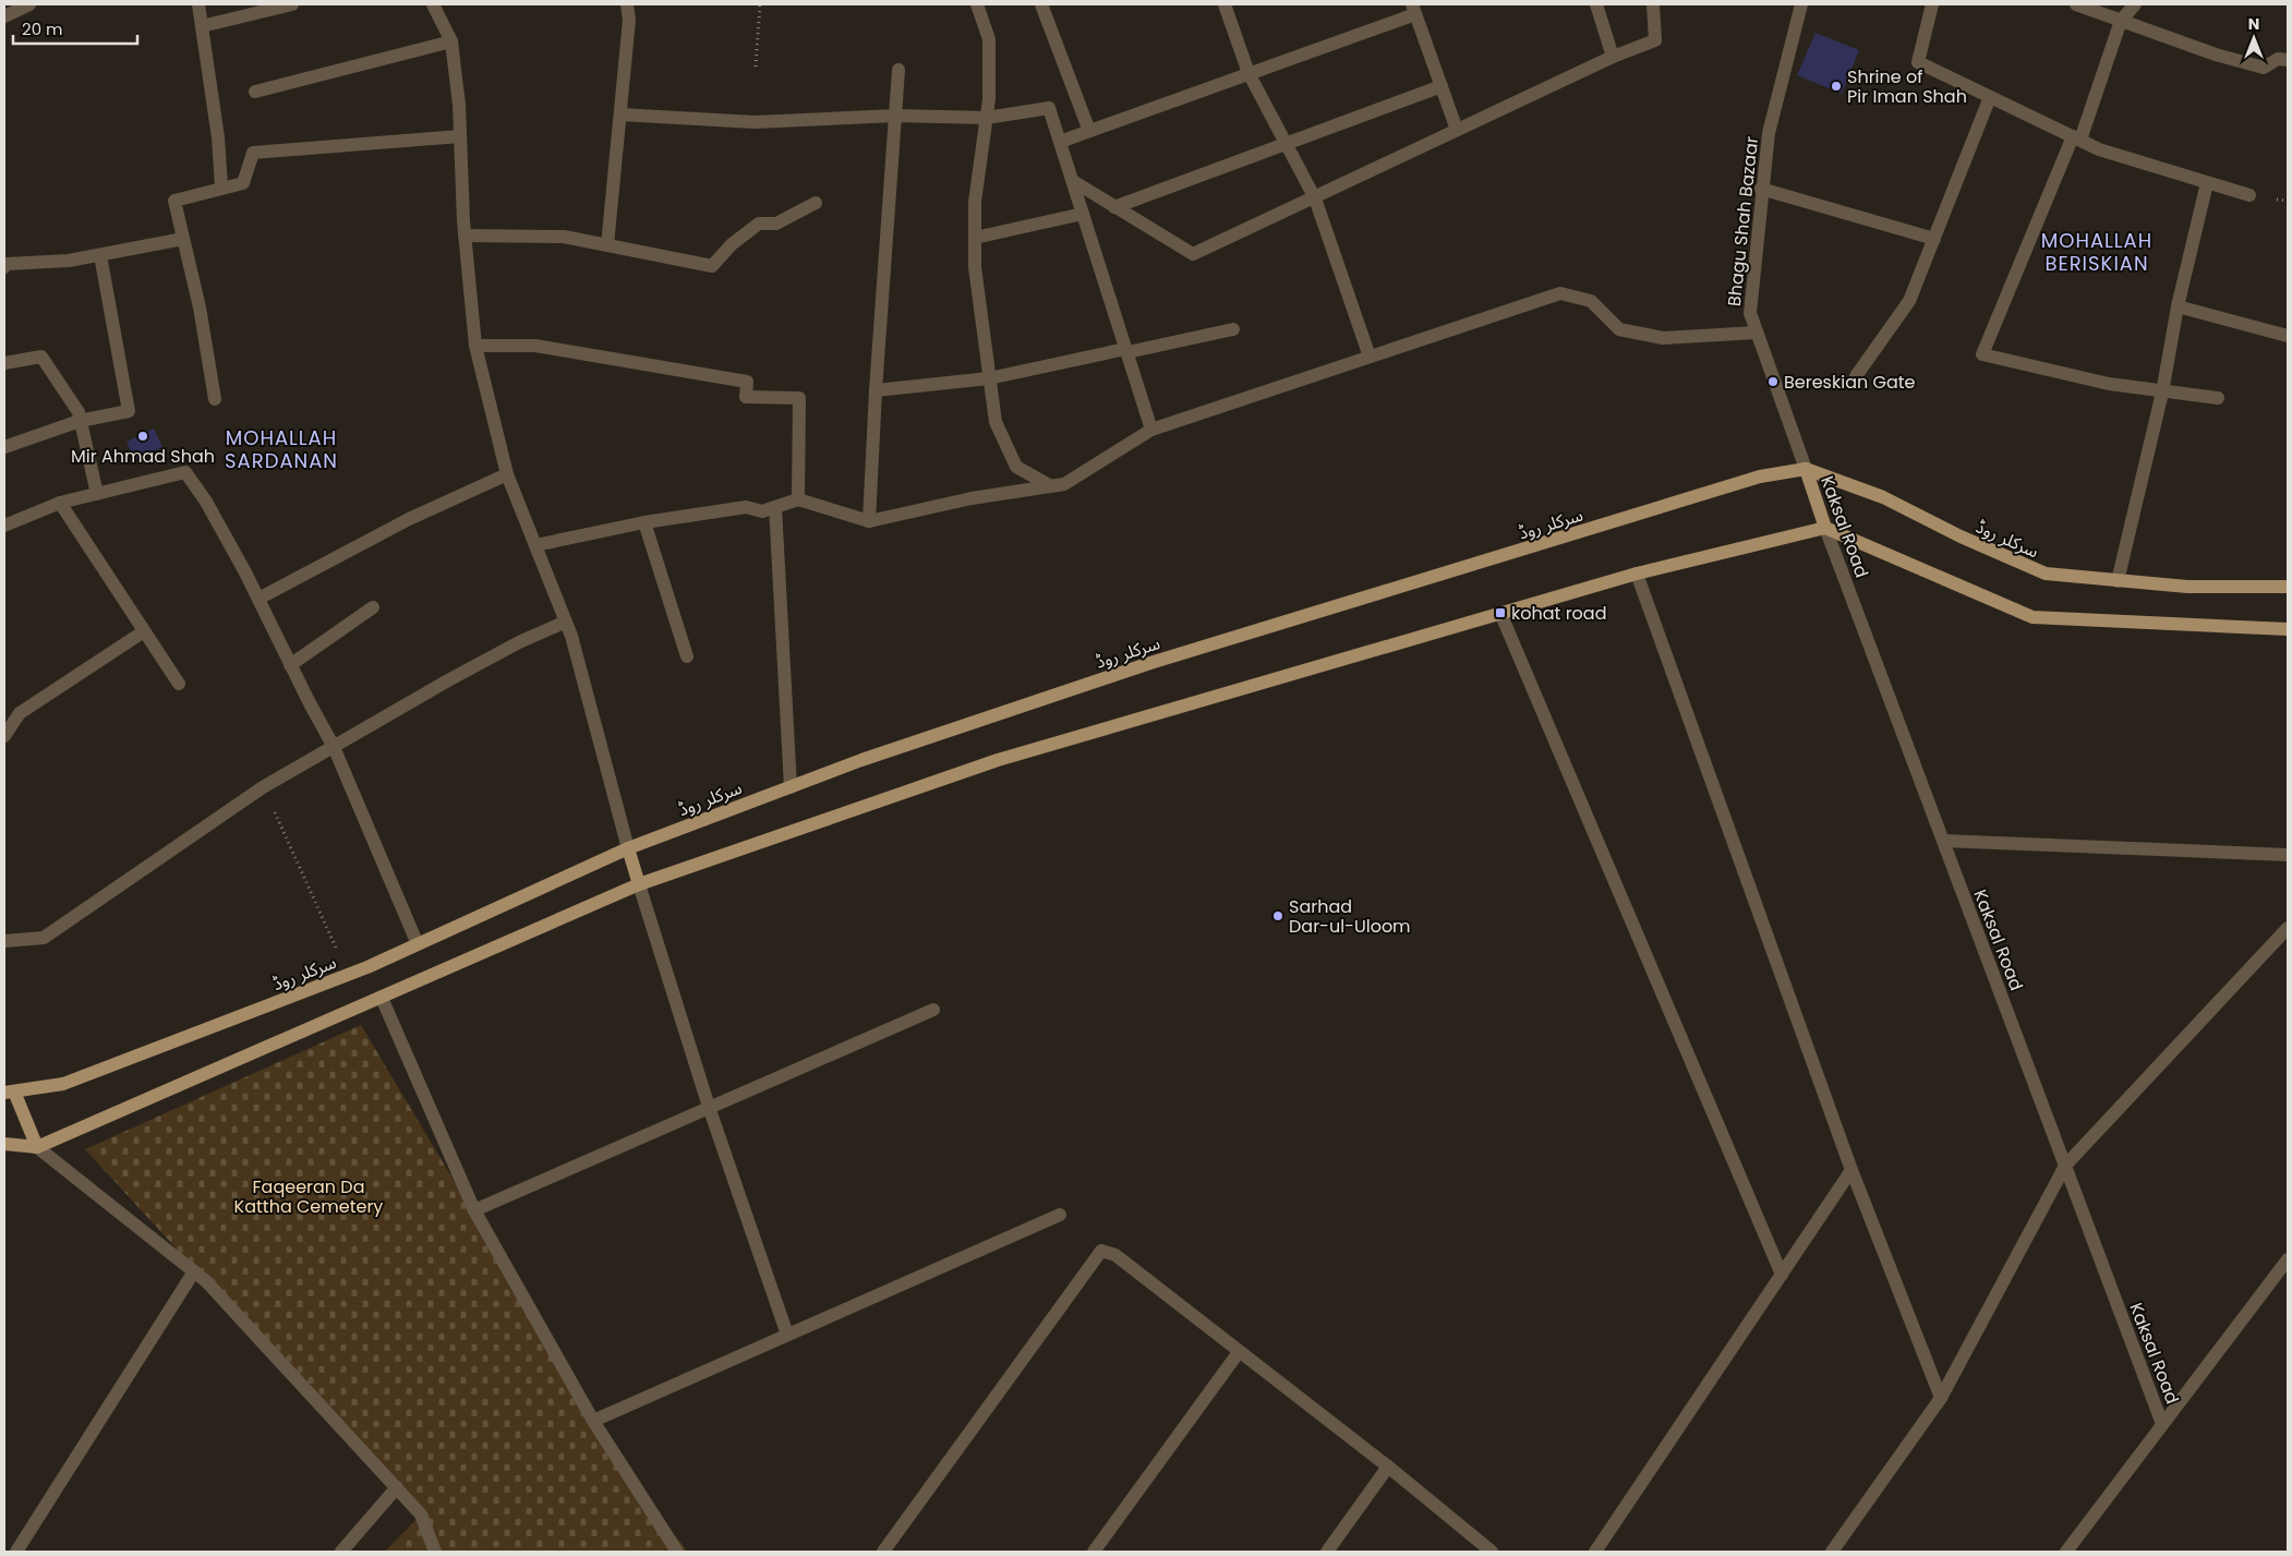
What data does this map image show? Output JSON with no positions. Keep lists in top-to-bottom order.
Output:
{
  "streets": {
    "main road": ["سرکلر روڈ", "Kaksal Road"],
    "street": ["Bhagu Shah Bazaar"]
  },
  "crossings": [
    ["Bhagu Shah Bazaar", "سرکلر روڈ"],
    ["Bhagu Shah Bazaar", "Kaksal Road"],
    ["سرکلر روڈ", "Kaksal Road"]
  ],
  "districts": ["MOHALLAH BERISKIAN", "MOHALLAH SARDANAN"],
  "parks": ["Faqeeran Da Kattha Cemetery"],
  "places": {
    "other": [
      "Shrine of Pir Iman Shah",
      "Bereskian Gate",
      "Mir Ahmad Shah",
      "Sarhad Dar-ul-Uloom"
    ],
    "transit": ["kohat road"]
  },
  "scale_bar": "20 m",
  "north": "top"
}
